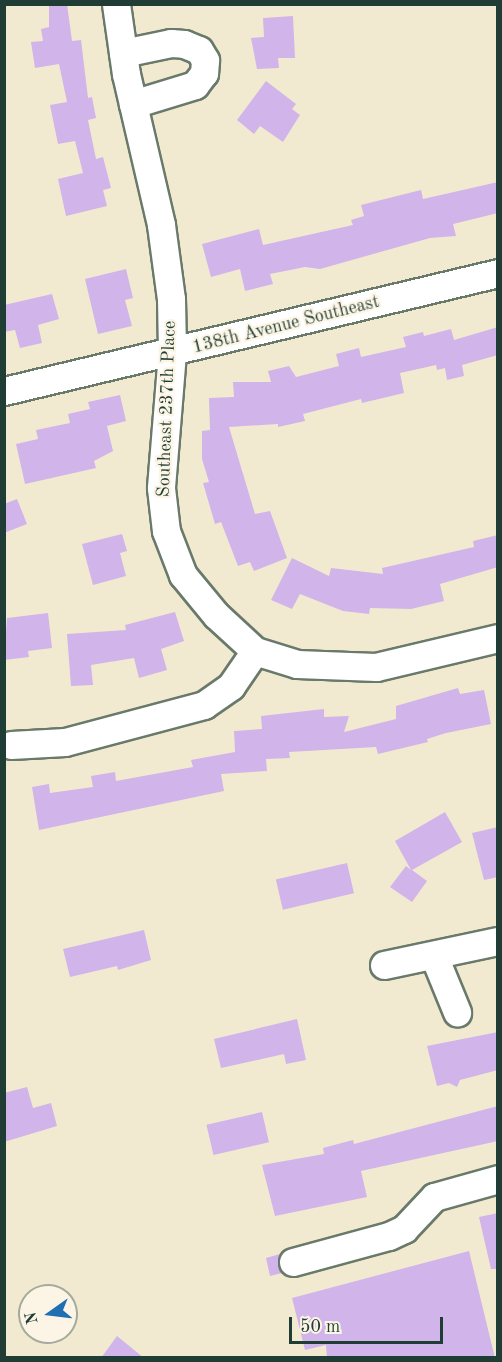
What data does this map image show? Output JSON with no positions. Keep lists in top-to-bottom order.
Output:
{
  "streets": {
    "street": ["138th Avenue Southeast", "Southeast 237th Place"]
  },
  "crossings": [
    ["138th Avenue Southeast", "Southeast 237th Place"]
  ],
  "scale_bar": "50 m",
  "north": "left"
}
